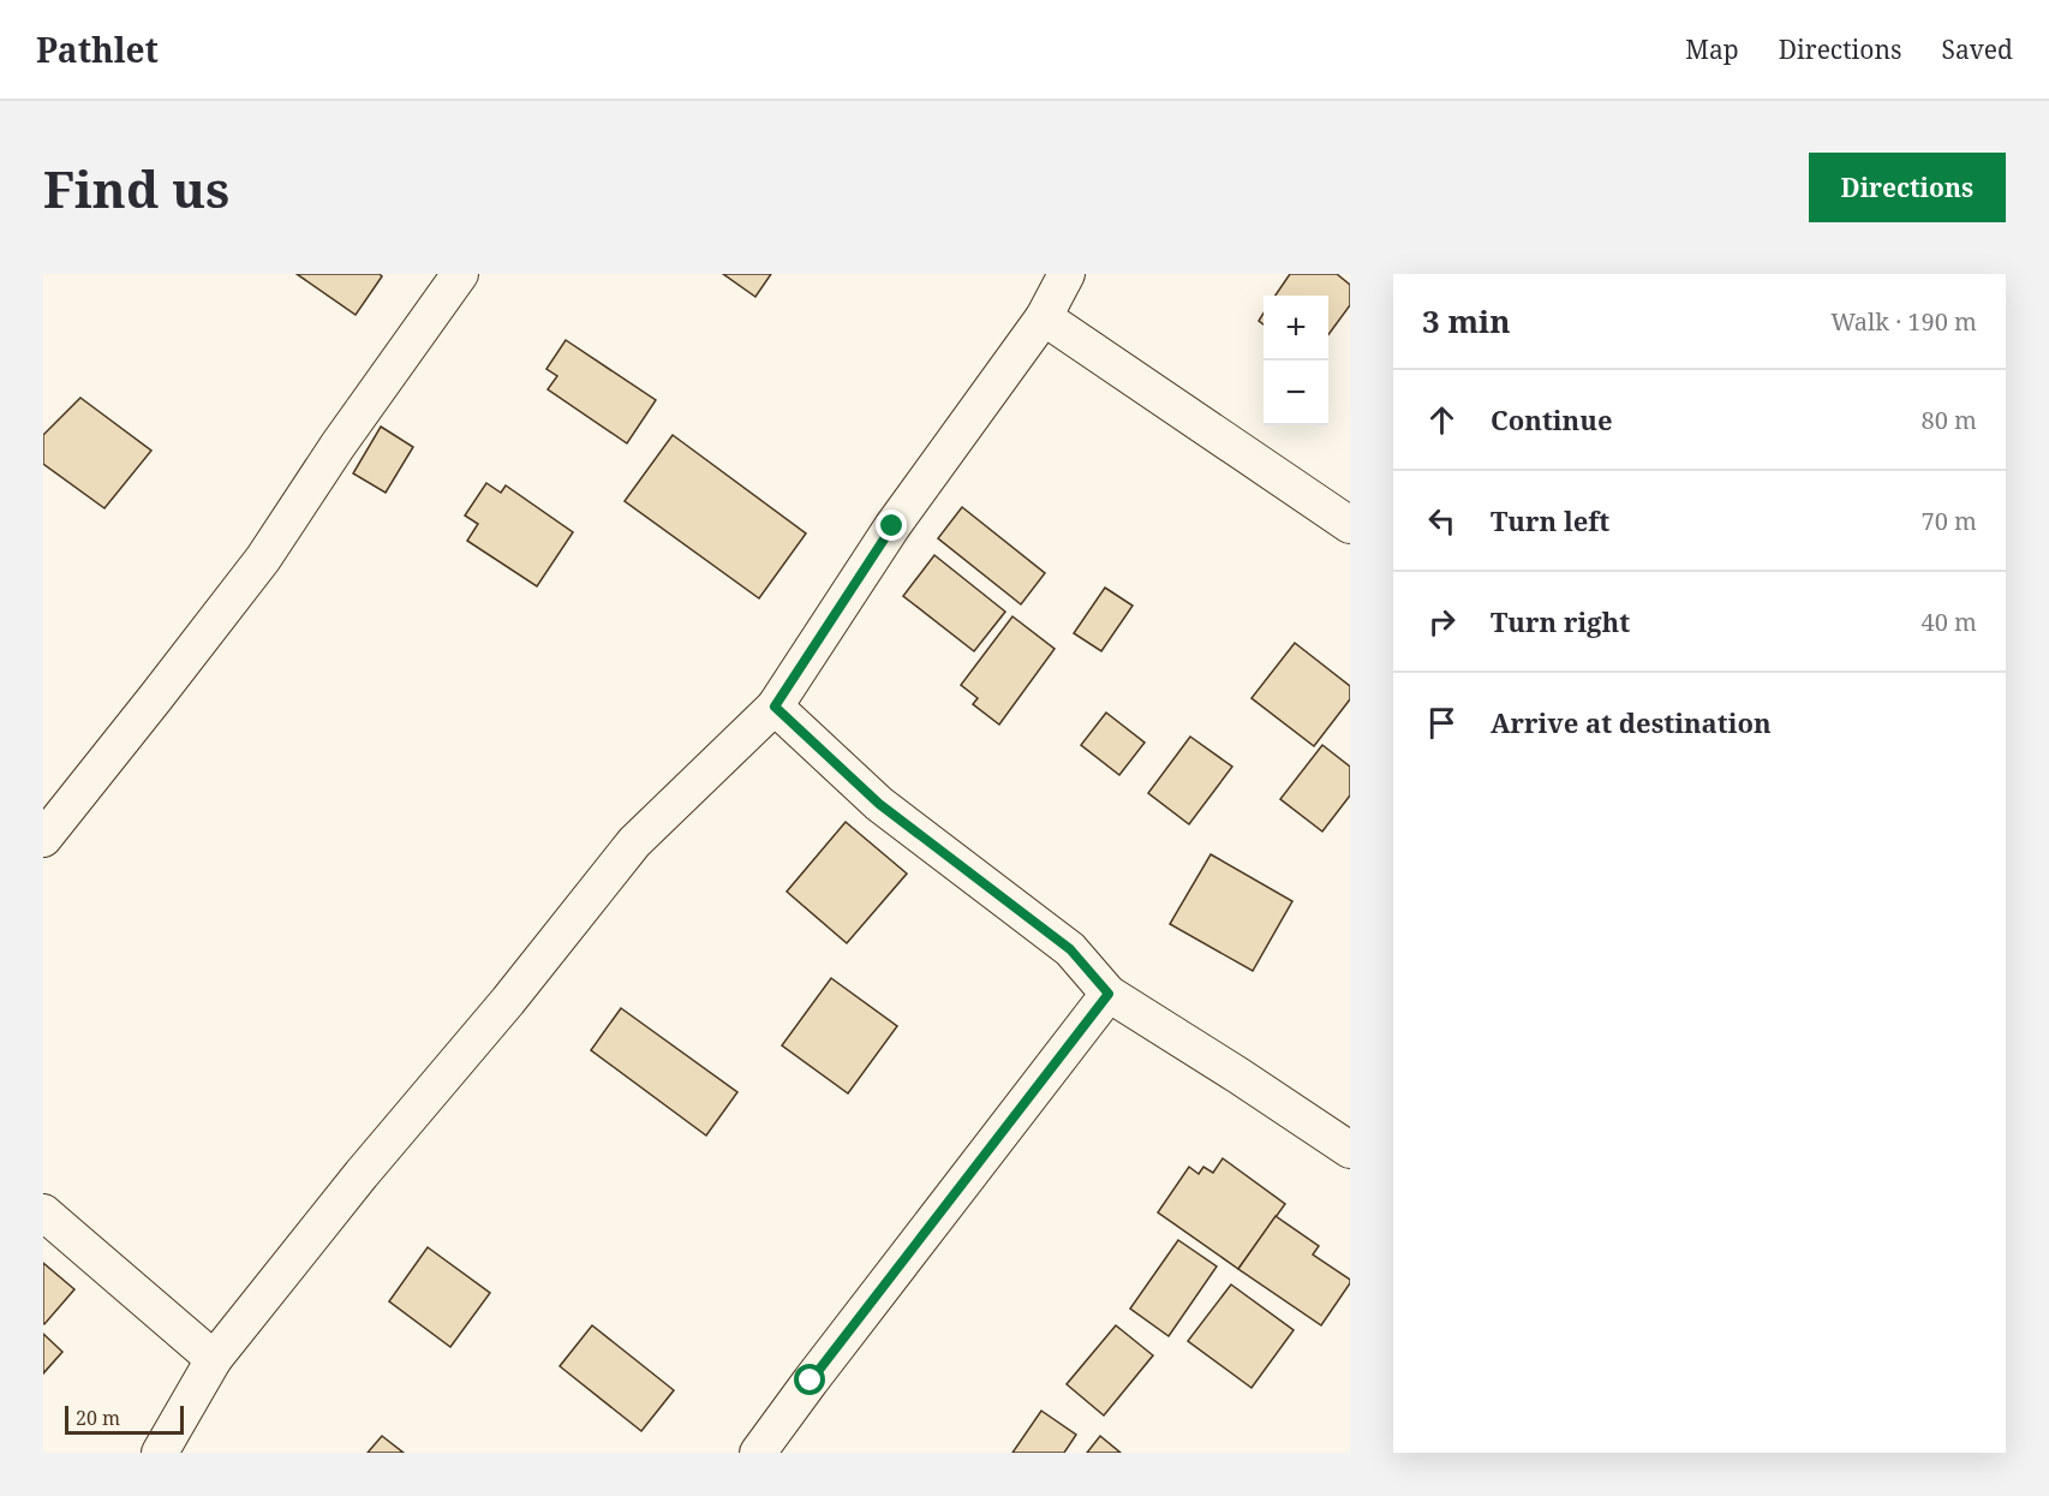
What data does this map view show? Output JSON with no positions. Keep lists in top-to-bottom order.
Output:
{
  "scale_bar": "20 m",
  "page": {
    "header": "Pathlet",
    "nav": ["Map", "Directions", "Saved"],
    "buttons": "Directions",
    "title": "Find us",
    "heading": ["3 min", "Walk · 190 m"],
    "map_buttons": ["+", "−"],
    "list": [
      ["Continue", "80 m"],
      ["Turn left", "70 m"],
      ["Turn right", "40 m"],
      "Arrive at destination"
    ],
    "scale": "20 m"
  }
}
